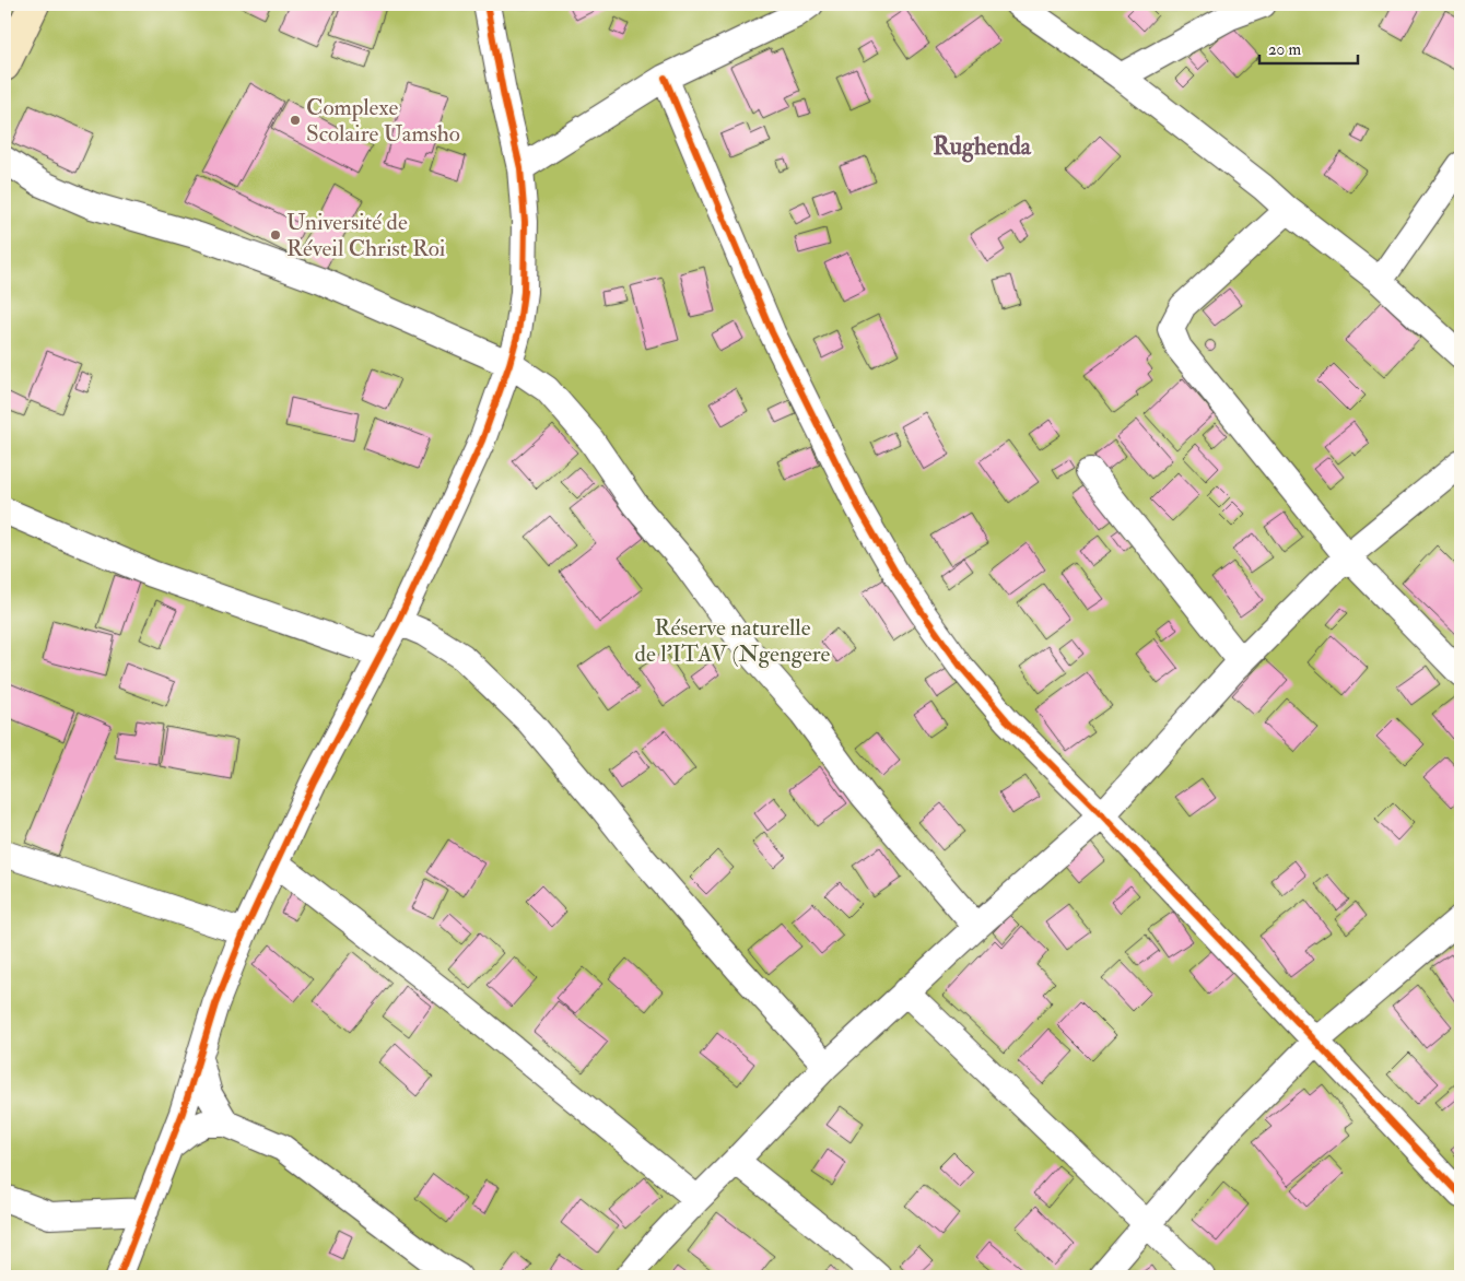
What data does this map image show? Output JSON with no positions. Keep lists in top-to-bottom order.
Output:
{
  "districts": ["Rughenda"],
  "parks": ["Réserve naturelle de l'ITAV (Ngengere"],
  "places": ["Complexe Scolaire Uamsho", "Université de Réveil Christ Roi"],
  "scale_bar": "20 m"
}
